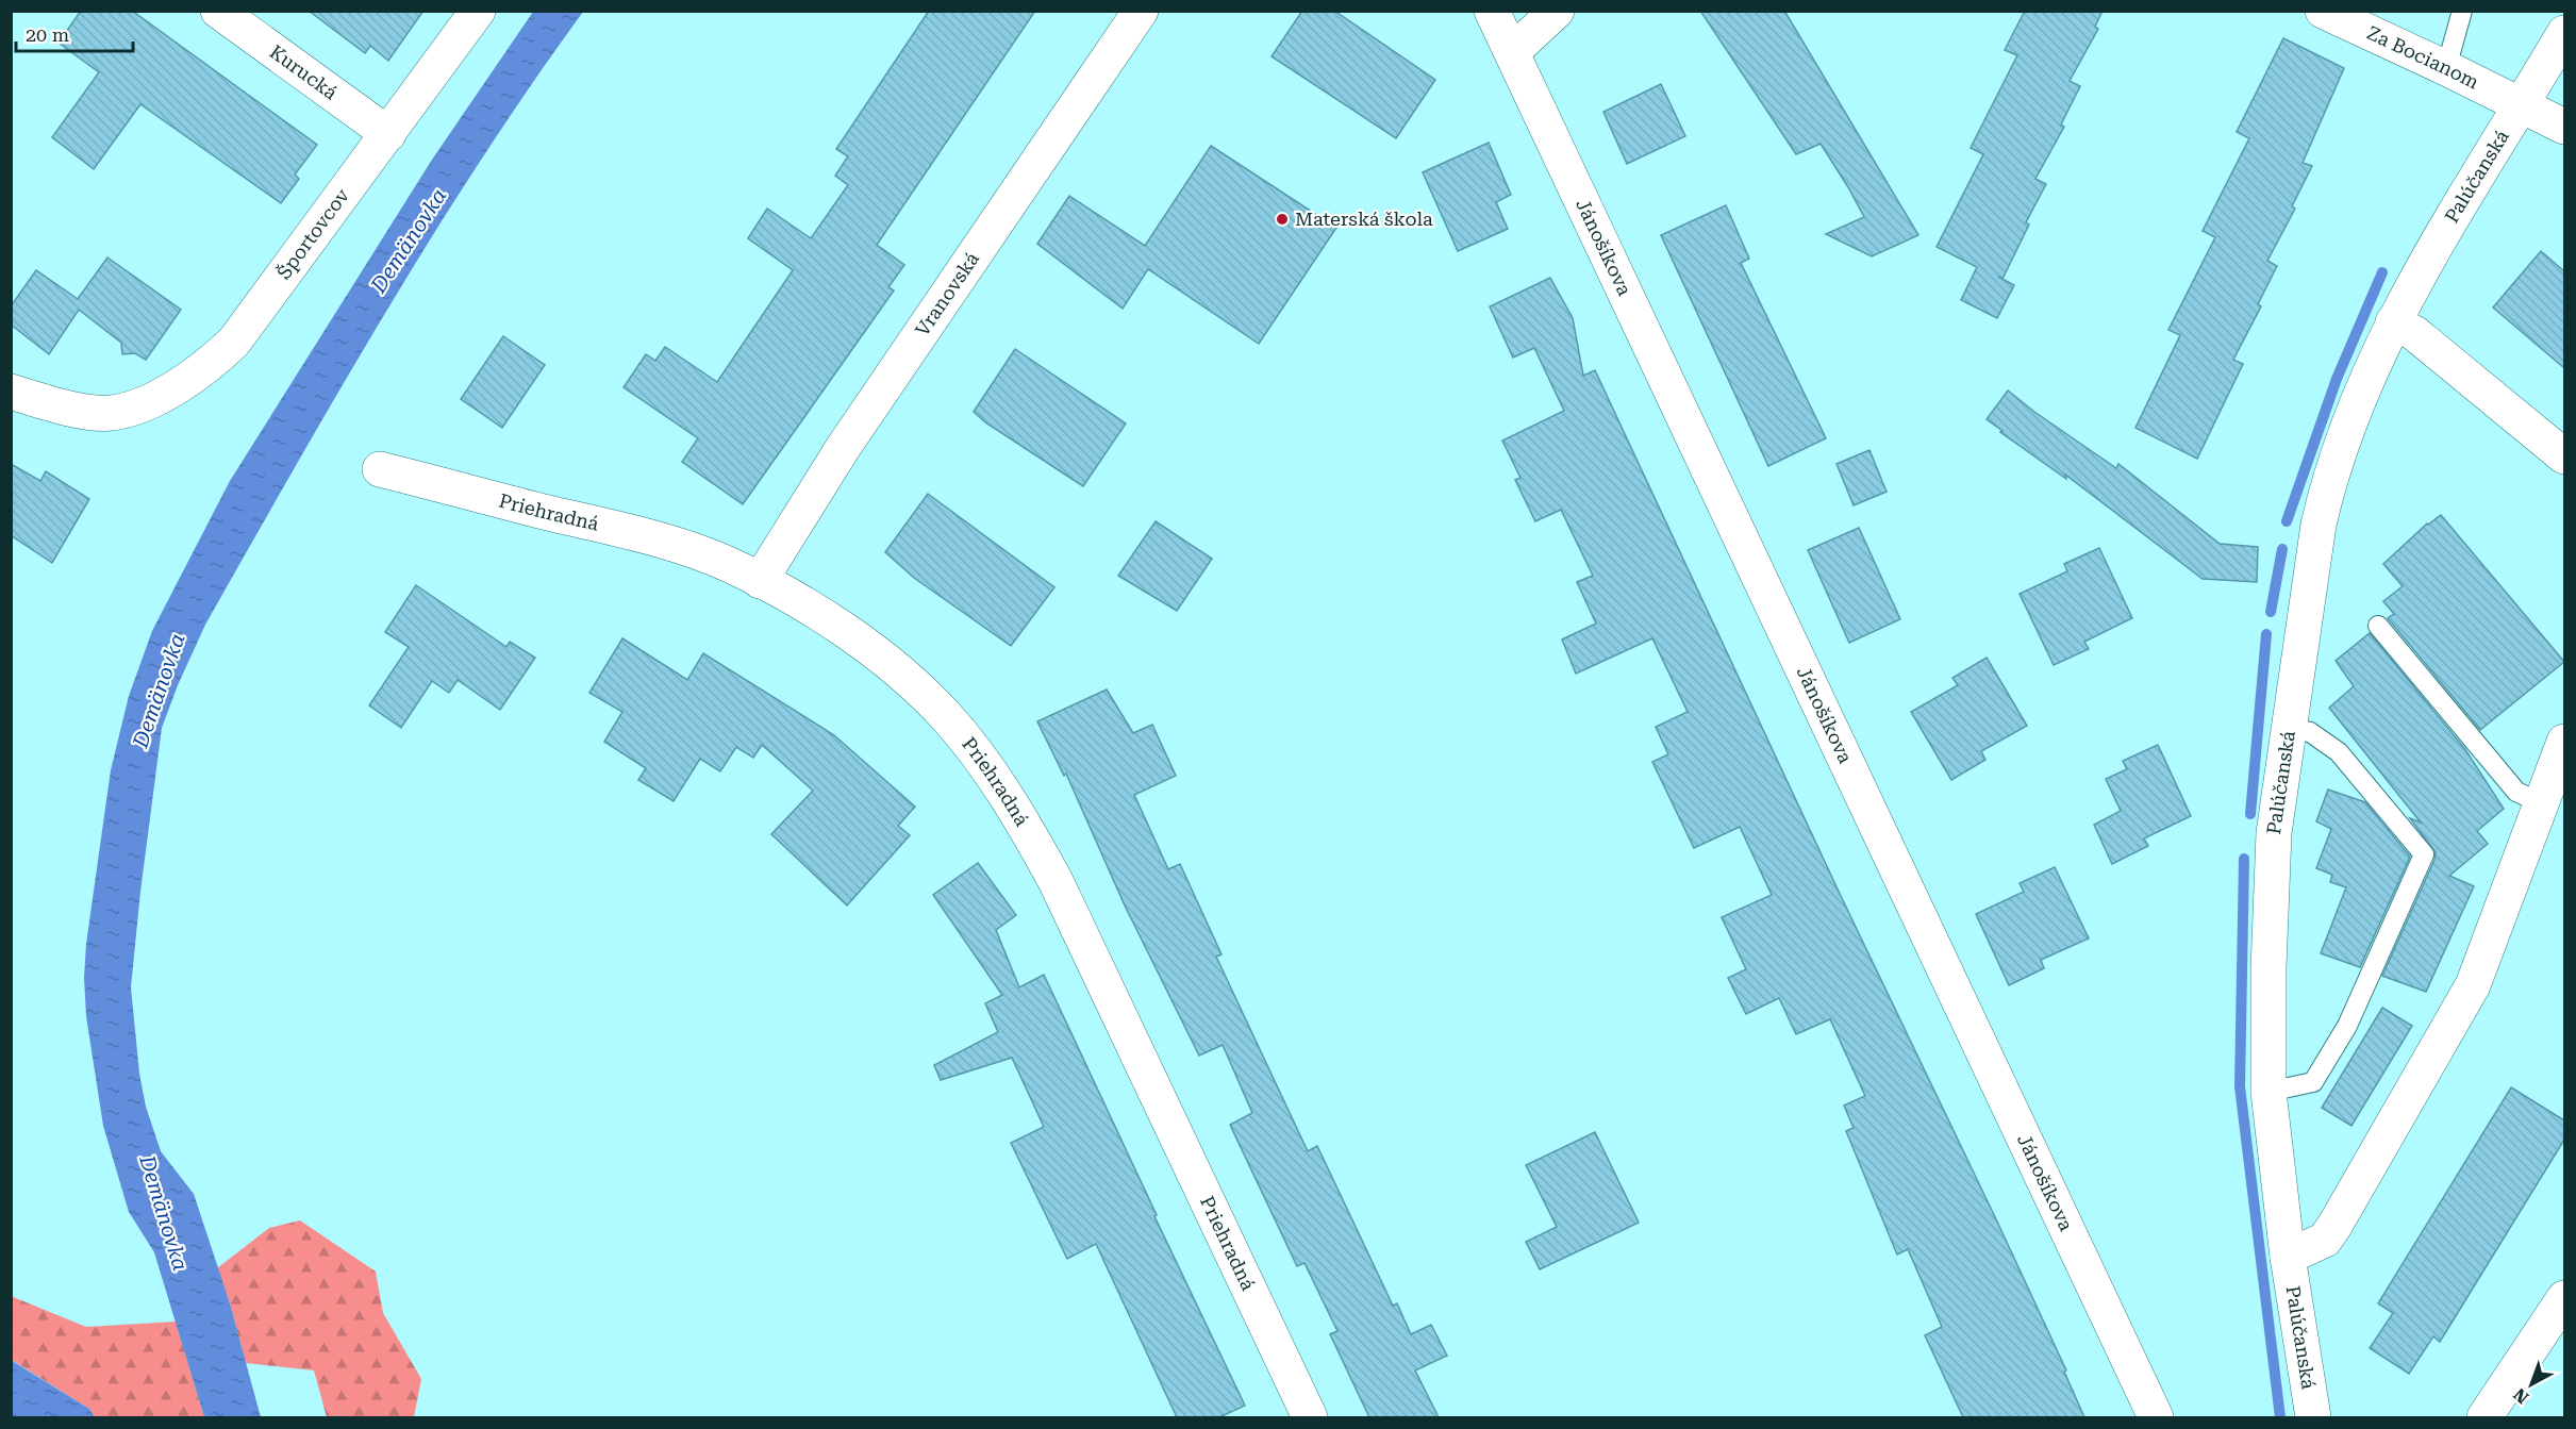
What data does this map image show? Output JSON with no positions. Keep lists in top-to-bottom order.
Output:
{
  "streets": {
    "street": [
      "Za Bocianom",
      "Kurucká",
      "Palúčanská",
      "Športovcov",
      "Jánošíkova",
      "Vranovská",
      "Priehradná"
    ]
  },
  "crossings": [
    ["Za Bocianom", "Palúčanská"],
    ["Kurucká", "Športovcov"],
    ["Vranovská", "Priehradná"]
  ],
  "water": ["Demänovka"],
  "places": ["Materská škola"],
  "scale_bar": "20 m",
  "north": "bottom left"
}
